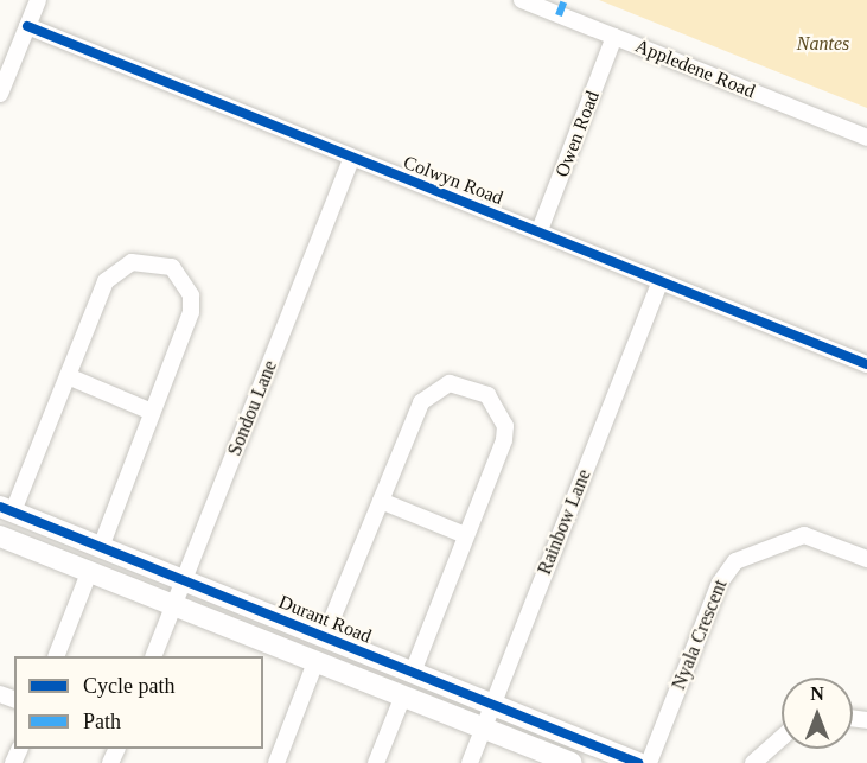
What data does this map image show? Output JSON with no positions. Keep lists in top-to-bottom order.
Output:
{
  "streets": {
    "street": [
      "Appledene Road",
      "Owen Road",
      "Colwyn Road",
      "Sondou Lane",
      "Rainbow Lane",
      "Durant Road",
      "Nyala Crescent"
    ]
  },
  "crossings": [
    ["Appledene Road", "Owen Road"],
    ["Owen Road", "Colwyn Road"],
    ["Colwyn Road", "Sondou Lane"],
    ["Colwyn Road", "Rainbow Lane"],
    ["Sondou Lane", "Durant Road"],
    ["Rainbow Lane", "Durant Road"]
  ],
  "parks": ["Nantes"],
  "legend": ["Cycle path", "Path"],
  "north": "top"
}
